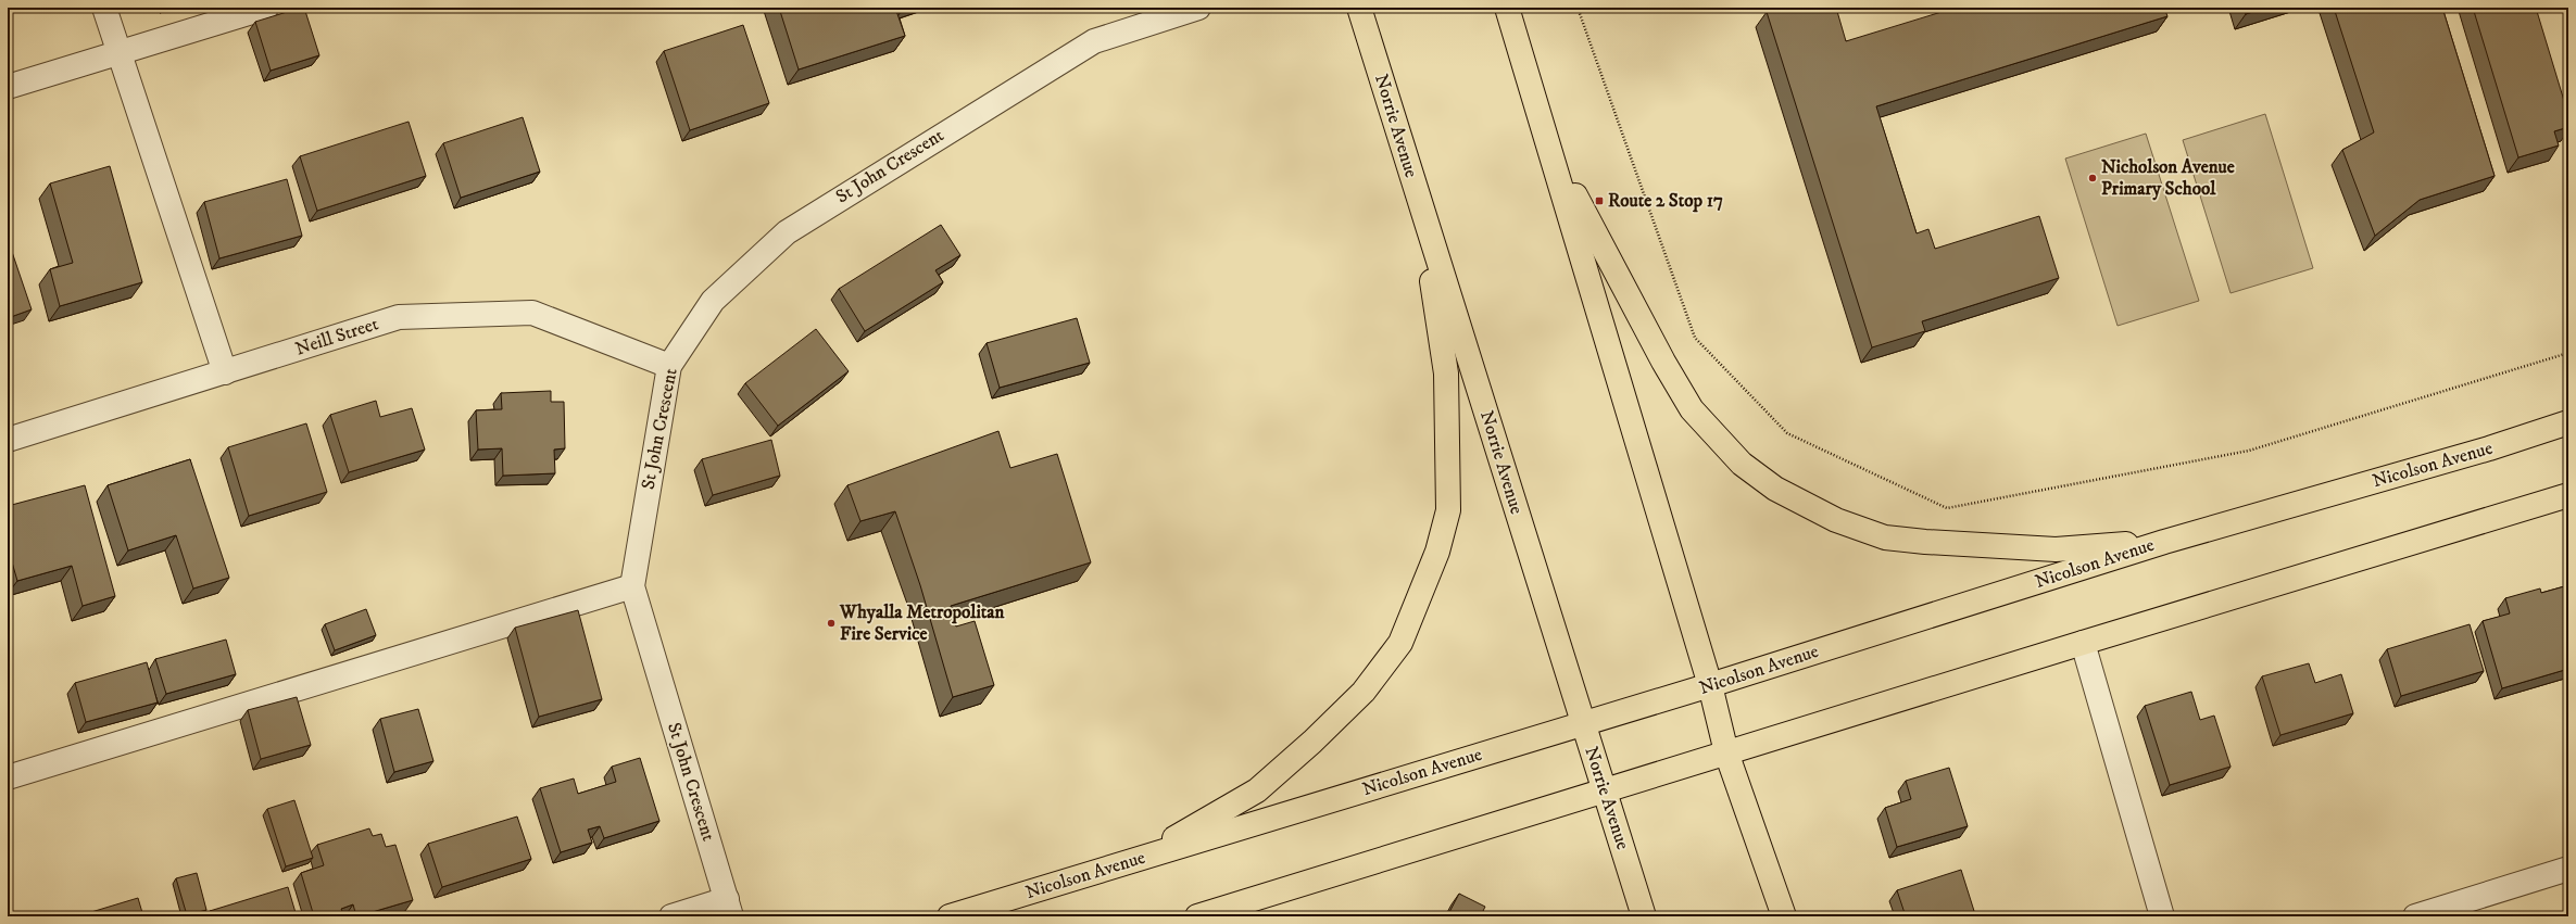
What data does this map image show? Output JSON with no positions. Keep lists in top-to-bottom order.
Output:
{
  "streets": {
    "main road": ["Norrie Avenue", "Nicolson Avenue"],
    "street": ["St John Crescent", "Neill Street"]
  },
  "crossings": [
    ["Norrie Avenue", "Nicolson Avenue"],
    ["St John Crescent", "Neill Street"]
  ],
  "places": {
    "other": ["Nicholson Avenue Primary School", "Whyalla Metropolitan Fire Service"],
    "transit": ["Route 2 Stop 17"]
  }
}
